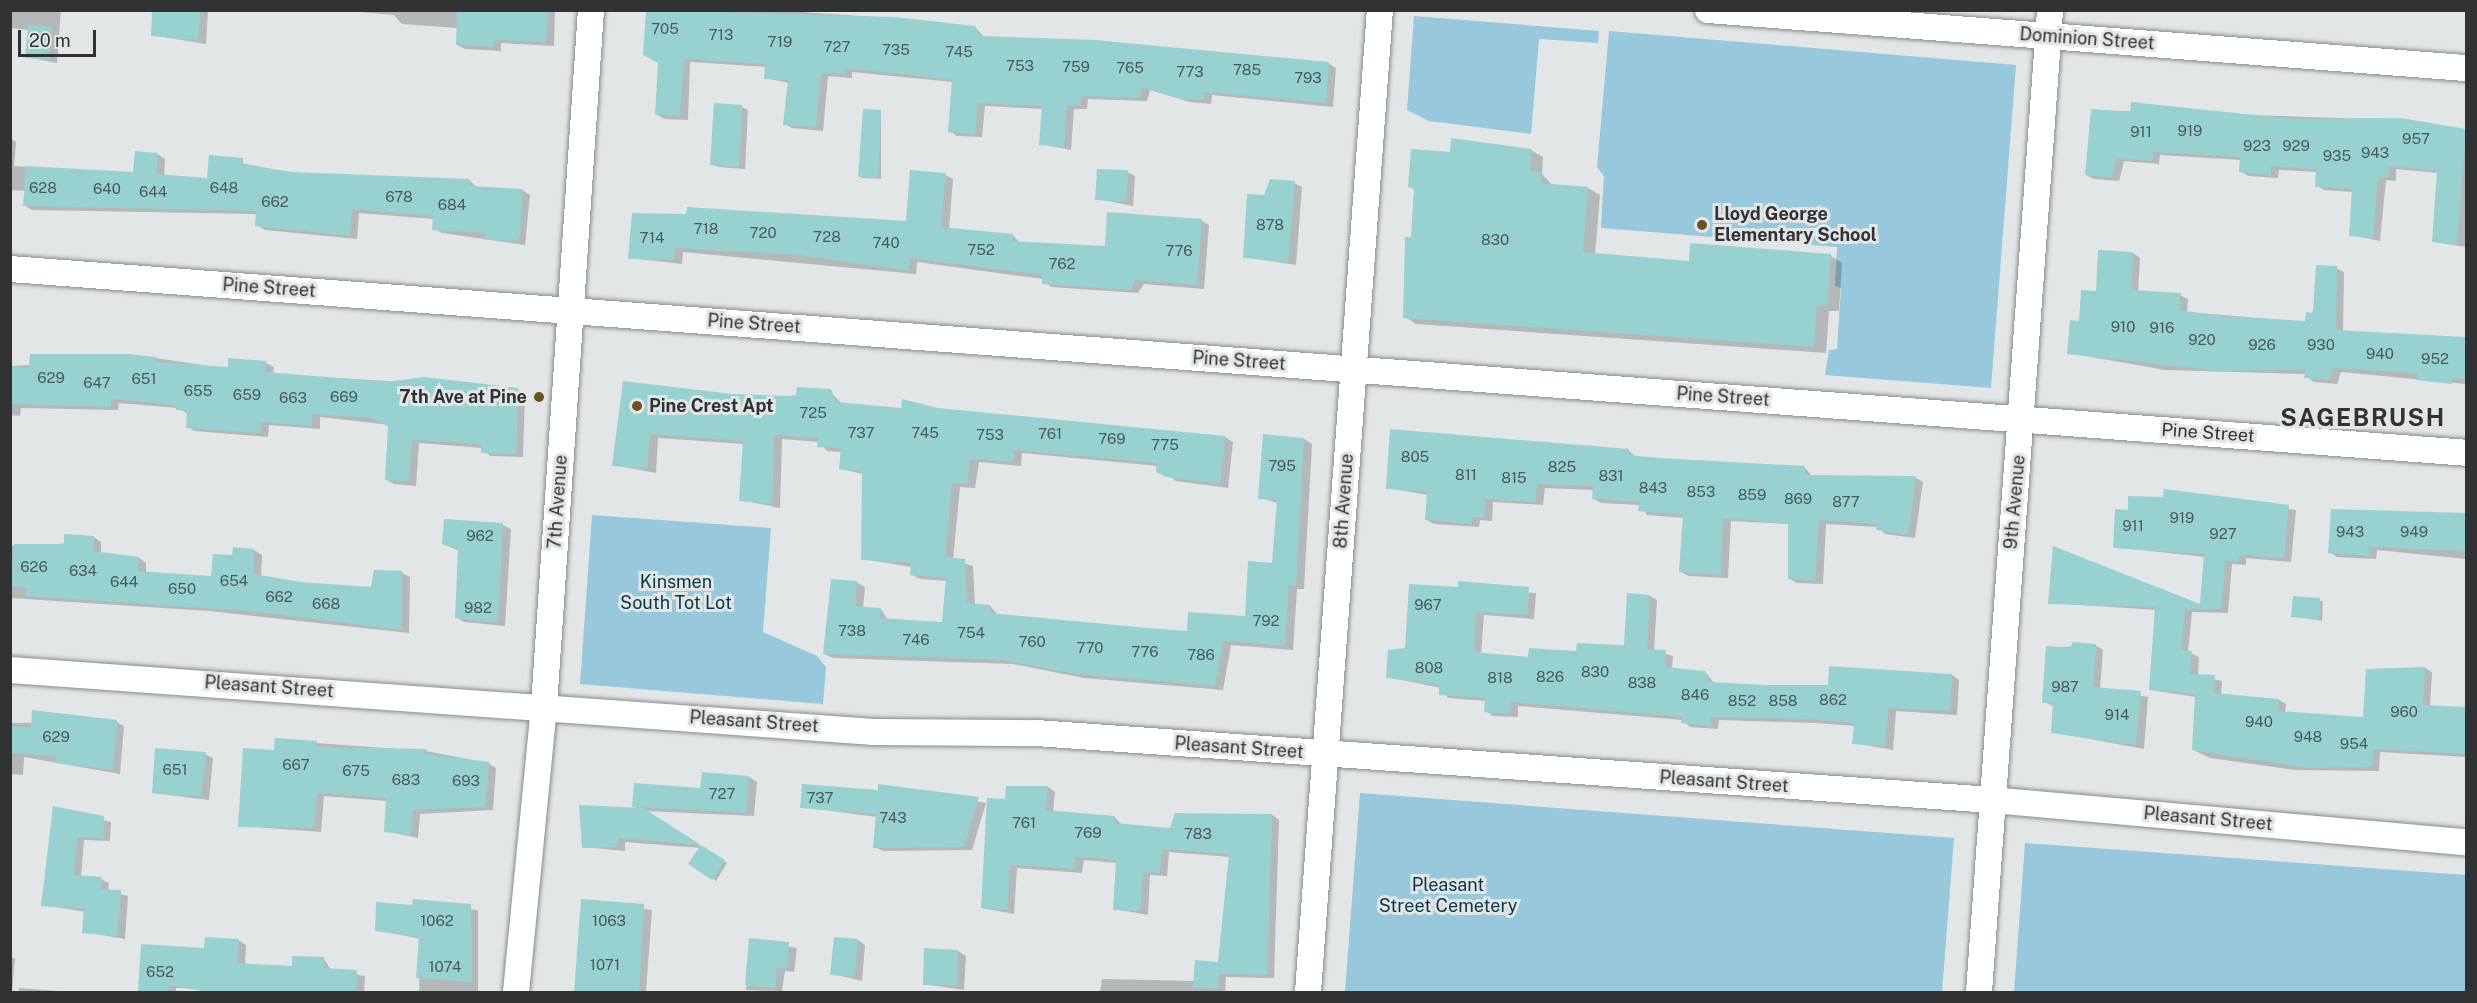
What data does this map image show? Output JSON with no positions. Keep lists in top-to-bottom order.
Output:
{
  "streets": {
    "street": [
      "Dominion Street",
      "Pine Street",
      "8th Avenue",
      "7th Avenue",
      "9th Avenue",
      "Pleasant Street"
    ]
  },
  "crossings": [
    ["Dominion Street", "9th Avenue"],
    ["Pine Street", "8th Avenue"],
    ["Pine Street", "7th Avenue"],
    ["Pine Street", "9th Avenue"],
    ["8th Avenue", "Pleasant Street"],
    ["7th Avenue", "Pleasant Street"],
    ["9th Avenue", "Pleasant Street"]
  ],
  "districts": ["SAGEBRUSH"],
  "parks": ["Kinsmen South Tot Lot", "Pleasant Street Cemetery"],
  "places": ["Lloyd George Elementary School", "7th Ave at Pine", "Pine Crest Apt"],
  "house_numbers": [
    "705",
    "713",
    "719",
    "727",
    "735",
    "745",
    "753",
    "759",
    "765",
    "785",
    "773",
    "793",
    "919",
    "911",
    "957",
    "923",
    "929",
    "943",
    "935",
    "628",
    "648",
    "640",
    "644",
    "678",
    "662",
    "684",
    "878",
    "718",
    "720",
    "728",
    "714",
    "830",
    "740",
    "752",
    "776",
    "762",
    "910",
    "916",
    "920",
    "926",
    "930",
    "940",
    "952",
    "629",
    "651",
    "647",
    "655",
    "659",
    "669",
    "663",
    "725",
    "737",
    "745",
    "761",
    "753",
    "769",
    "775",
    "805",
    "795",
    "825",
    "811",
    "831",
    "815",
    "843",
    "853",
    "859",
    "869",
    "877",
    "919",
    "911",
    "943",
    "949",
    "927",
    "962",
    "626",
    "634",
    "654",
    "644",
    "650",
    "662",
    "668",
    "967",
    "982",
    "792",
    "738",
    "754",
    "746",
    "760",
    "770",
    "776",
    "786",
    "808",
    "830",
    "826",
    "818",
    "838",
    "987",
    "846",
    "862",
    "852",
    "858",
    "960",
    "914",
    "940",
    "629",
    "948",
    "954",
    "667",
    "651",
    "675",
    "683",
    "693",
    "727",
    "737",
    "743",
    "761",
    "769",
    "783",
    "1062",
    "1063",
    "1071",
    "1074",
    "652"
  ],
  "scale_bar": "20 m"
}
